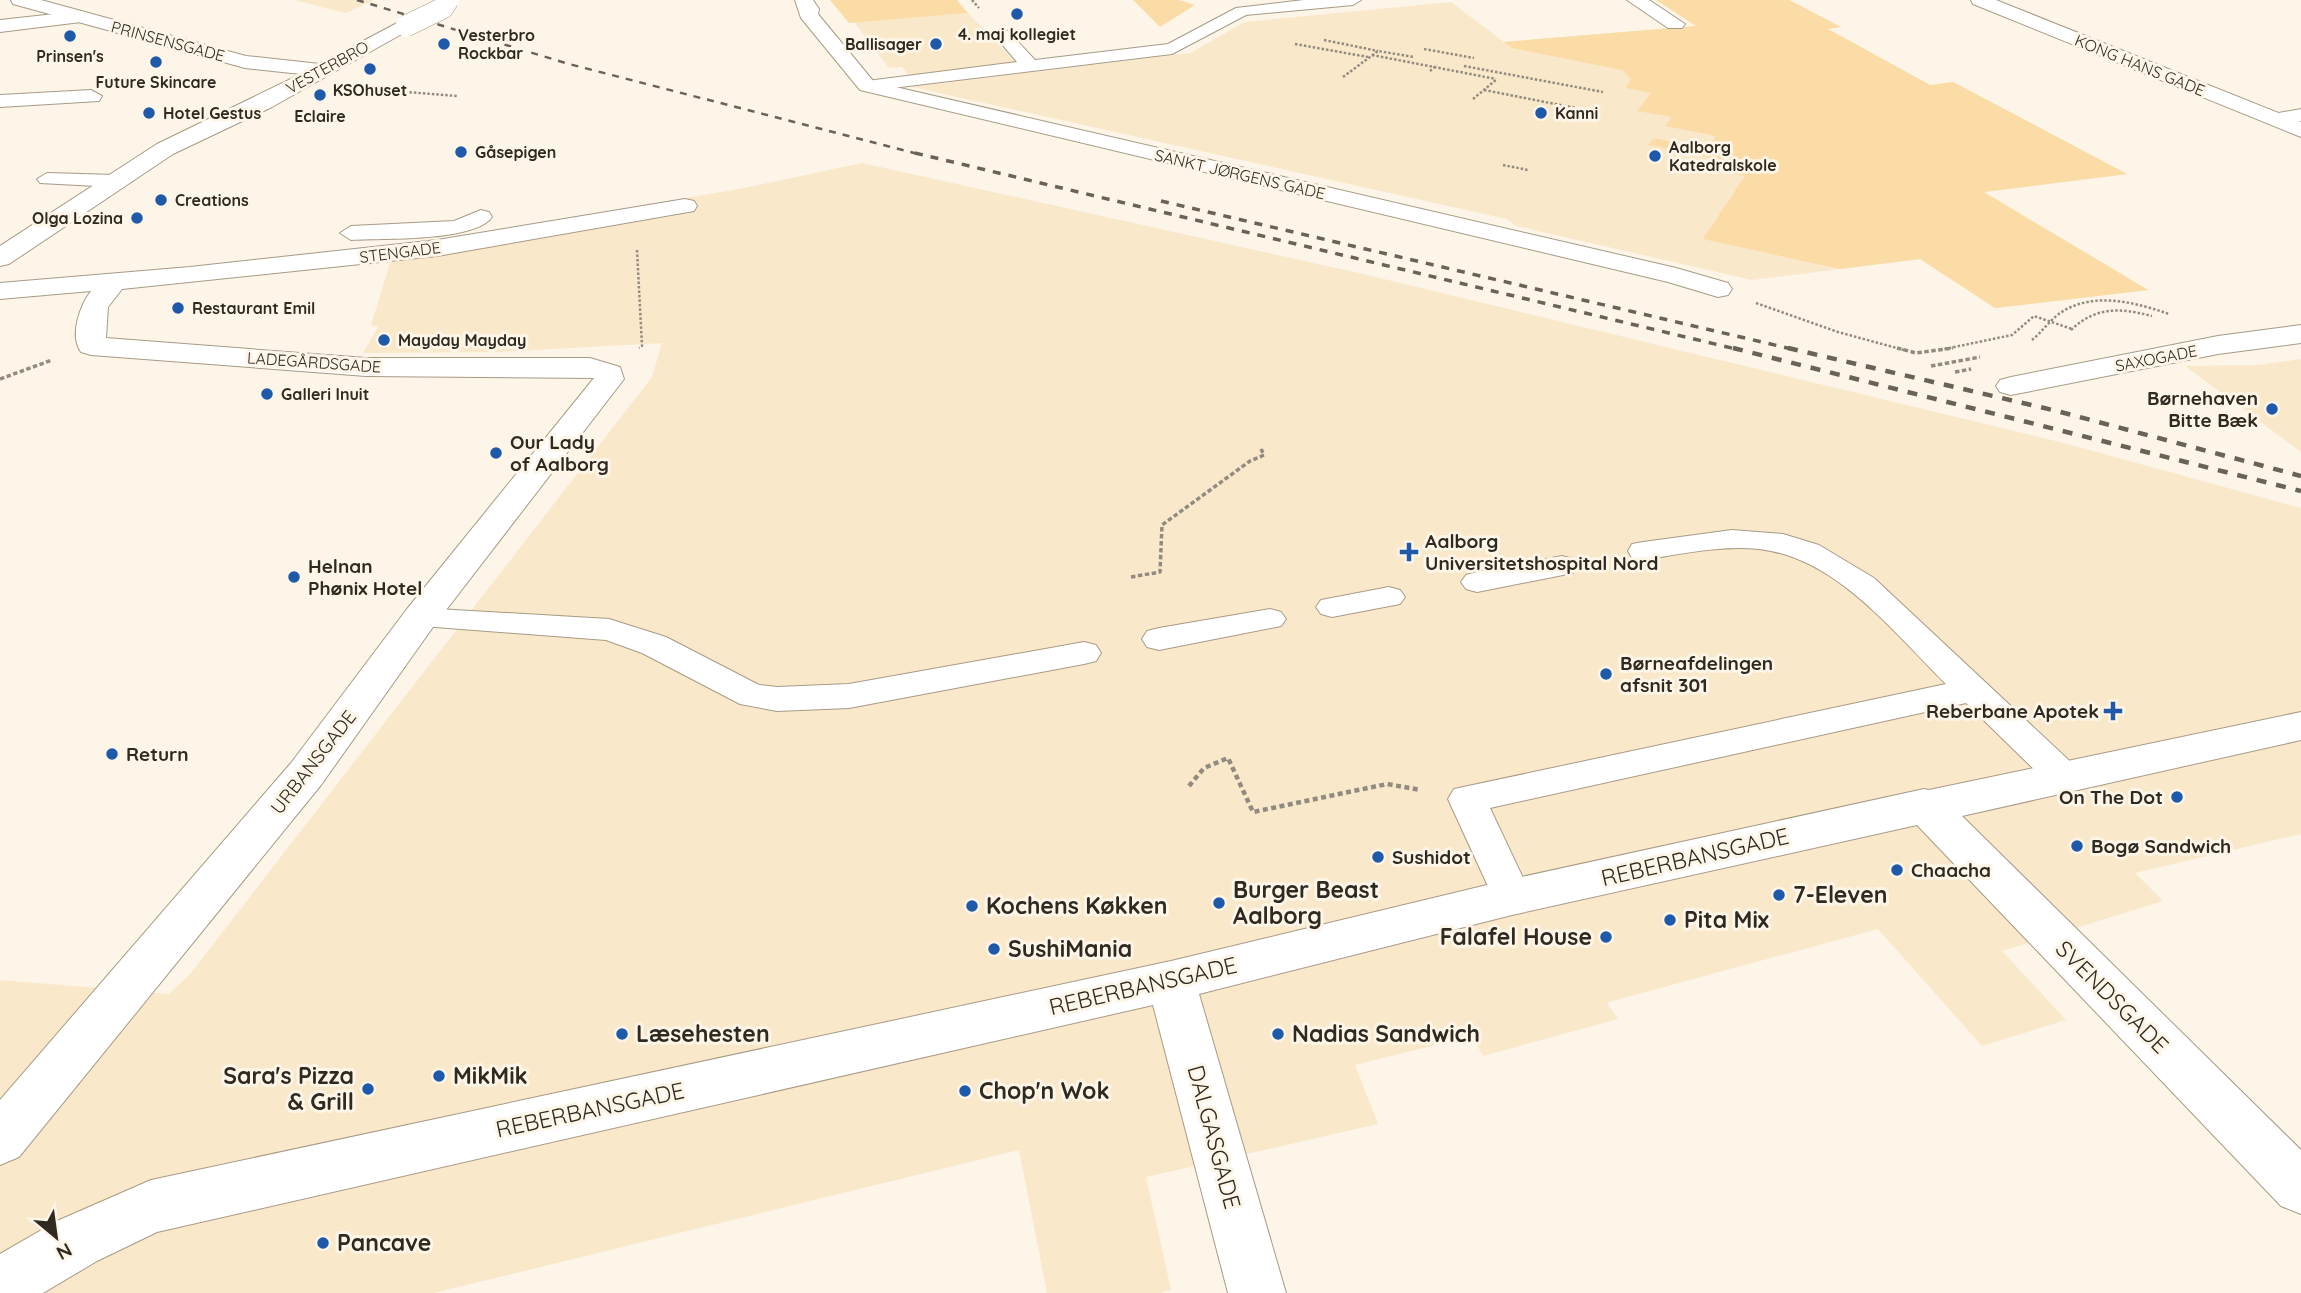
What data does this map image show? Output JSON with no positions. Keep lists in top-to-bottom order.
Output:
{
  "streets": {
    "street": [
      "PRINSENSGADE",
      "KONG HANS GADE",
      "VESTERBRO",
      "SANKT JØRGENS GADE",
      "STENGADE",
      "SAXOGADE",
      "LADEGÅRDSGADE",
      "URBANSGADE",
      "REBERBANSGADE",
      "SVENDSGADE",
      "DALGASGADE"
    ]
  },
  "crossings": [
    ["PRINSENSGADE", "VESTERBRO"],
    ["LADEGÅRDSGADE", "URBANSGADE"],
    ["REBERBANSGADE", "SVENDSGADE"],
    ["REBERBANSGADE", "DALGASGADE"]
  ],
  "places": {
    "other": [
      "4. maj kollegiet",
      "Prinsen's",
      "Vesterbro Rockbar",
      "Ballisager",
      "Future Skincare",
      "KSOhuset",
      "Eclaire",
      "Hotel Gestus",
      "Kanni",
      "Gåsepigen",
      "Aalborg Katedralskole",
      "Creations",
      "Olga Lozina",
      "Restaurant Emil",
      "Mayday Mayday",
      "Galleri Inuit",
      "Børnehaven Bitte Bæk",
      "Our Lady of Aalborg",
      "Helnan Phønix Hotel",
      "Børneafdelingen afsnit 301",
      "Return",
      "On The Dot",
      "Bogø Sandwich",
      "Sushidot",
      "Chaacha",
      "7-Eleven",
      "Burger Beast Aalborg",
      "Kochens Køkken",
      "Pita Mix",
      "Falafel House",
      "SushiMania",
      "Læsehesten",
      "Nadias Sandwich",
      "MikMik",
      "Sara's Pizza & Grill",
      "Chop'n Wok",
      "Pancave"
    ],
    "health": ["Aalborg Universitetshospital Nord", "Reberbane Apotek"]
  },
  "north": "bottom right"
}
